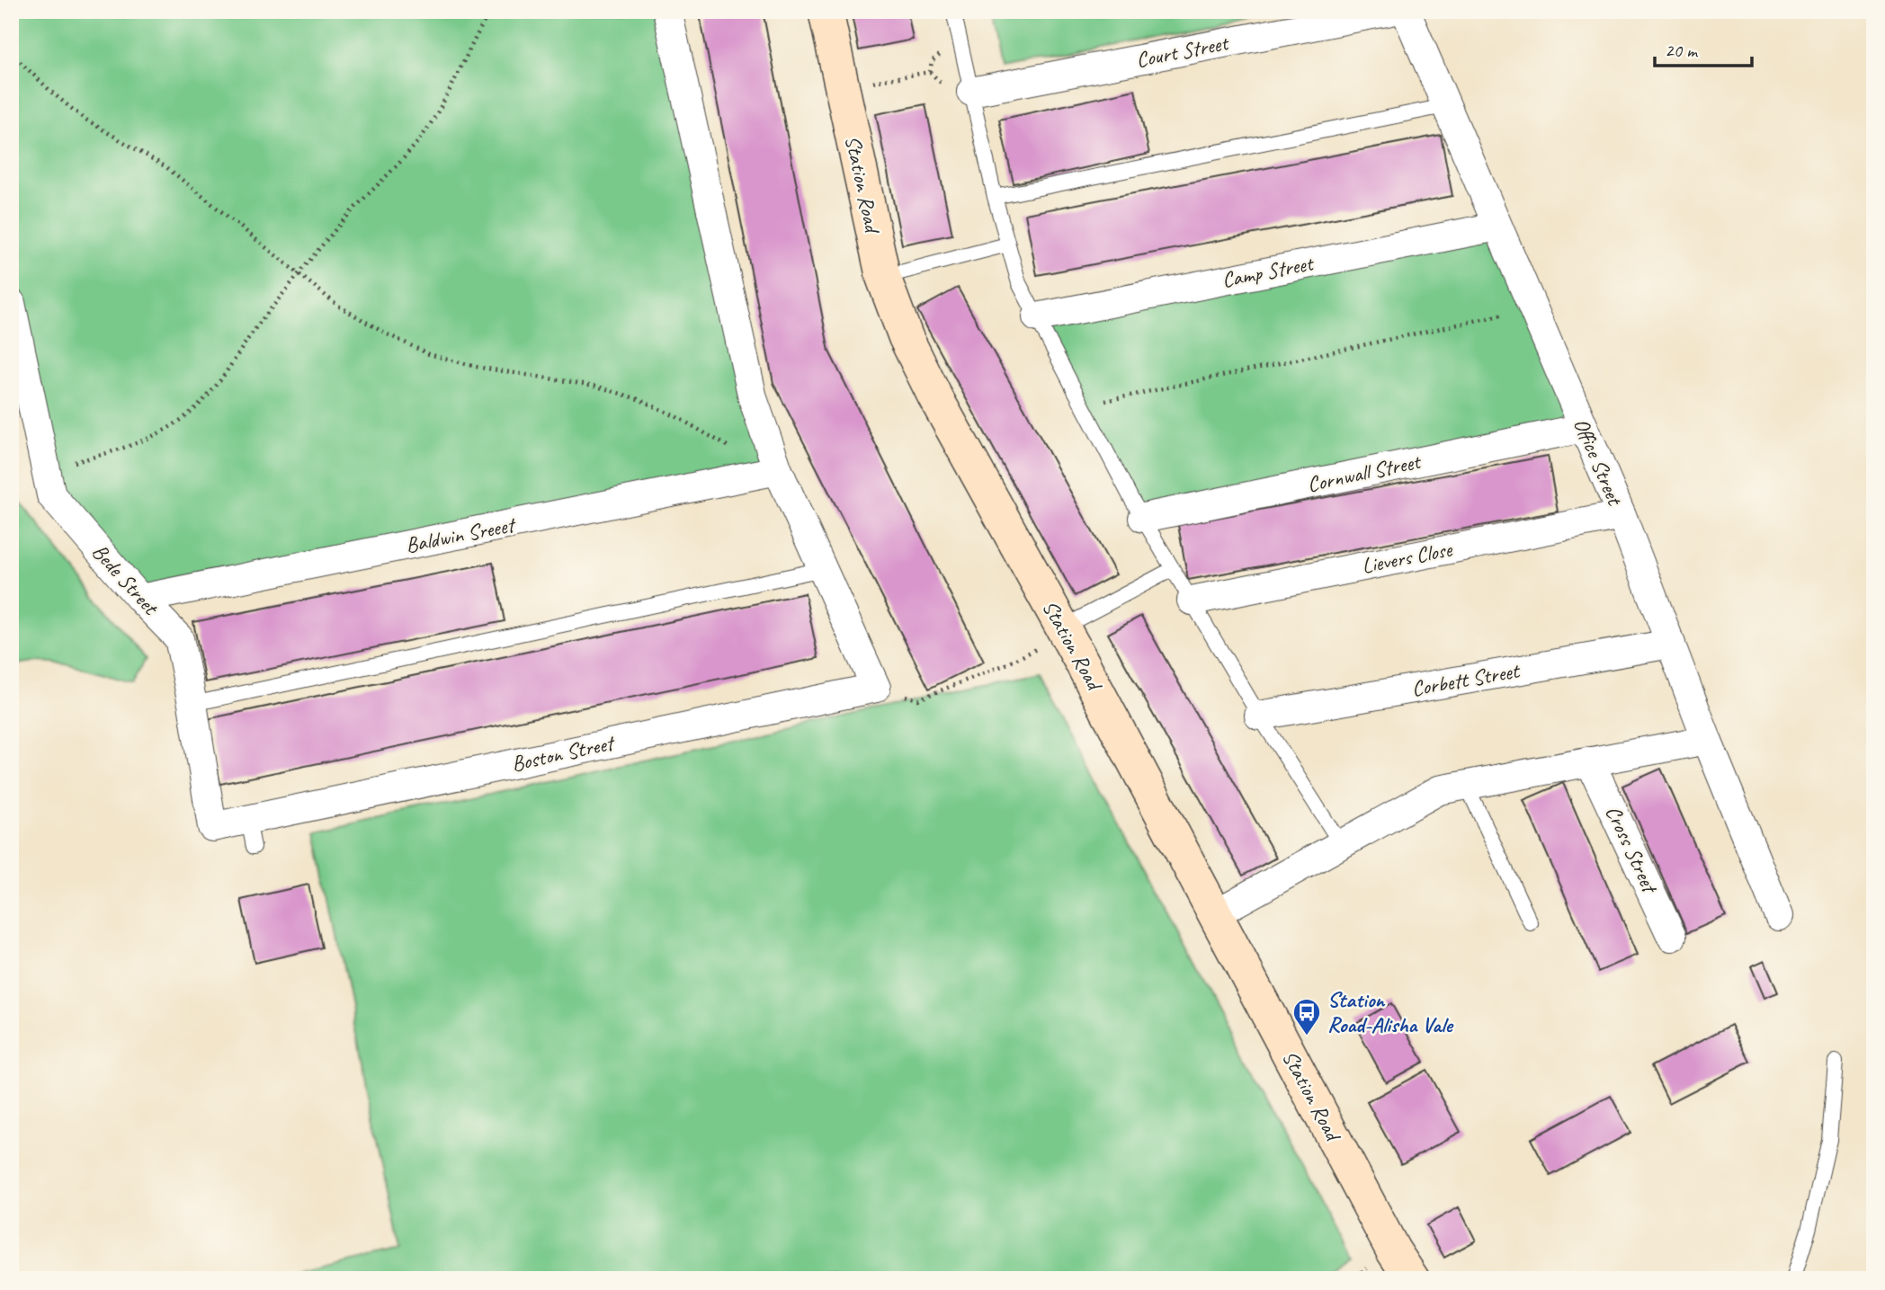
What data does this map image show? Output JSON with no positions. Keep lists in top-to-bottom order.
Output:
{
  "streets": {
    "main road": ["Station Road"],
    "street": [
      "Court Street",
      "Camp Street",
      "Office Street",
      "Cornwall Street",
      "Baldwin Sreeet",
      "Lievers Close",
      "Bede Street",
      "Corbett Street",
      "Boston Street",
      "Cross Street"
    ]
  },
  "crossings": [
    ["Camp Street", "Office Street"],
    ["Office Street", "Cornwall Street"],
    ["Office Street", "Lievers Close"],
    ["Office Street", "Corbett Street"],
    ["Baldwin Sreeet", "Bede Street"],
    ["Bede Street", "Boston Street"]
  ],
  "places": {
    "bus stop": ["Station Road-Alisha Vale"]
  },
  "scale_bar": "20 m"
}
